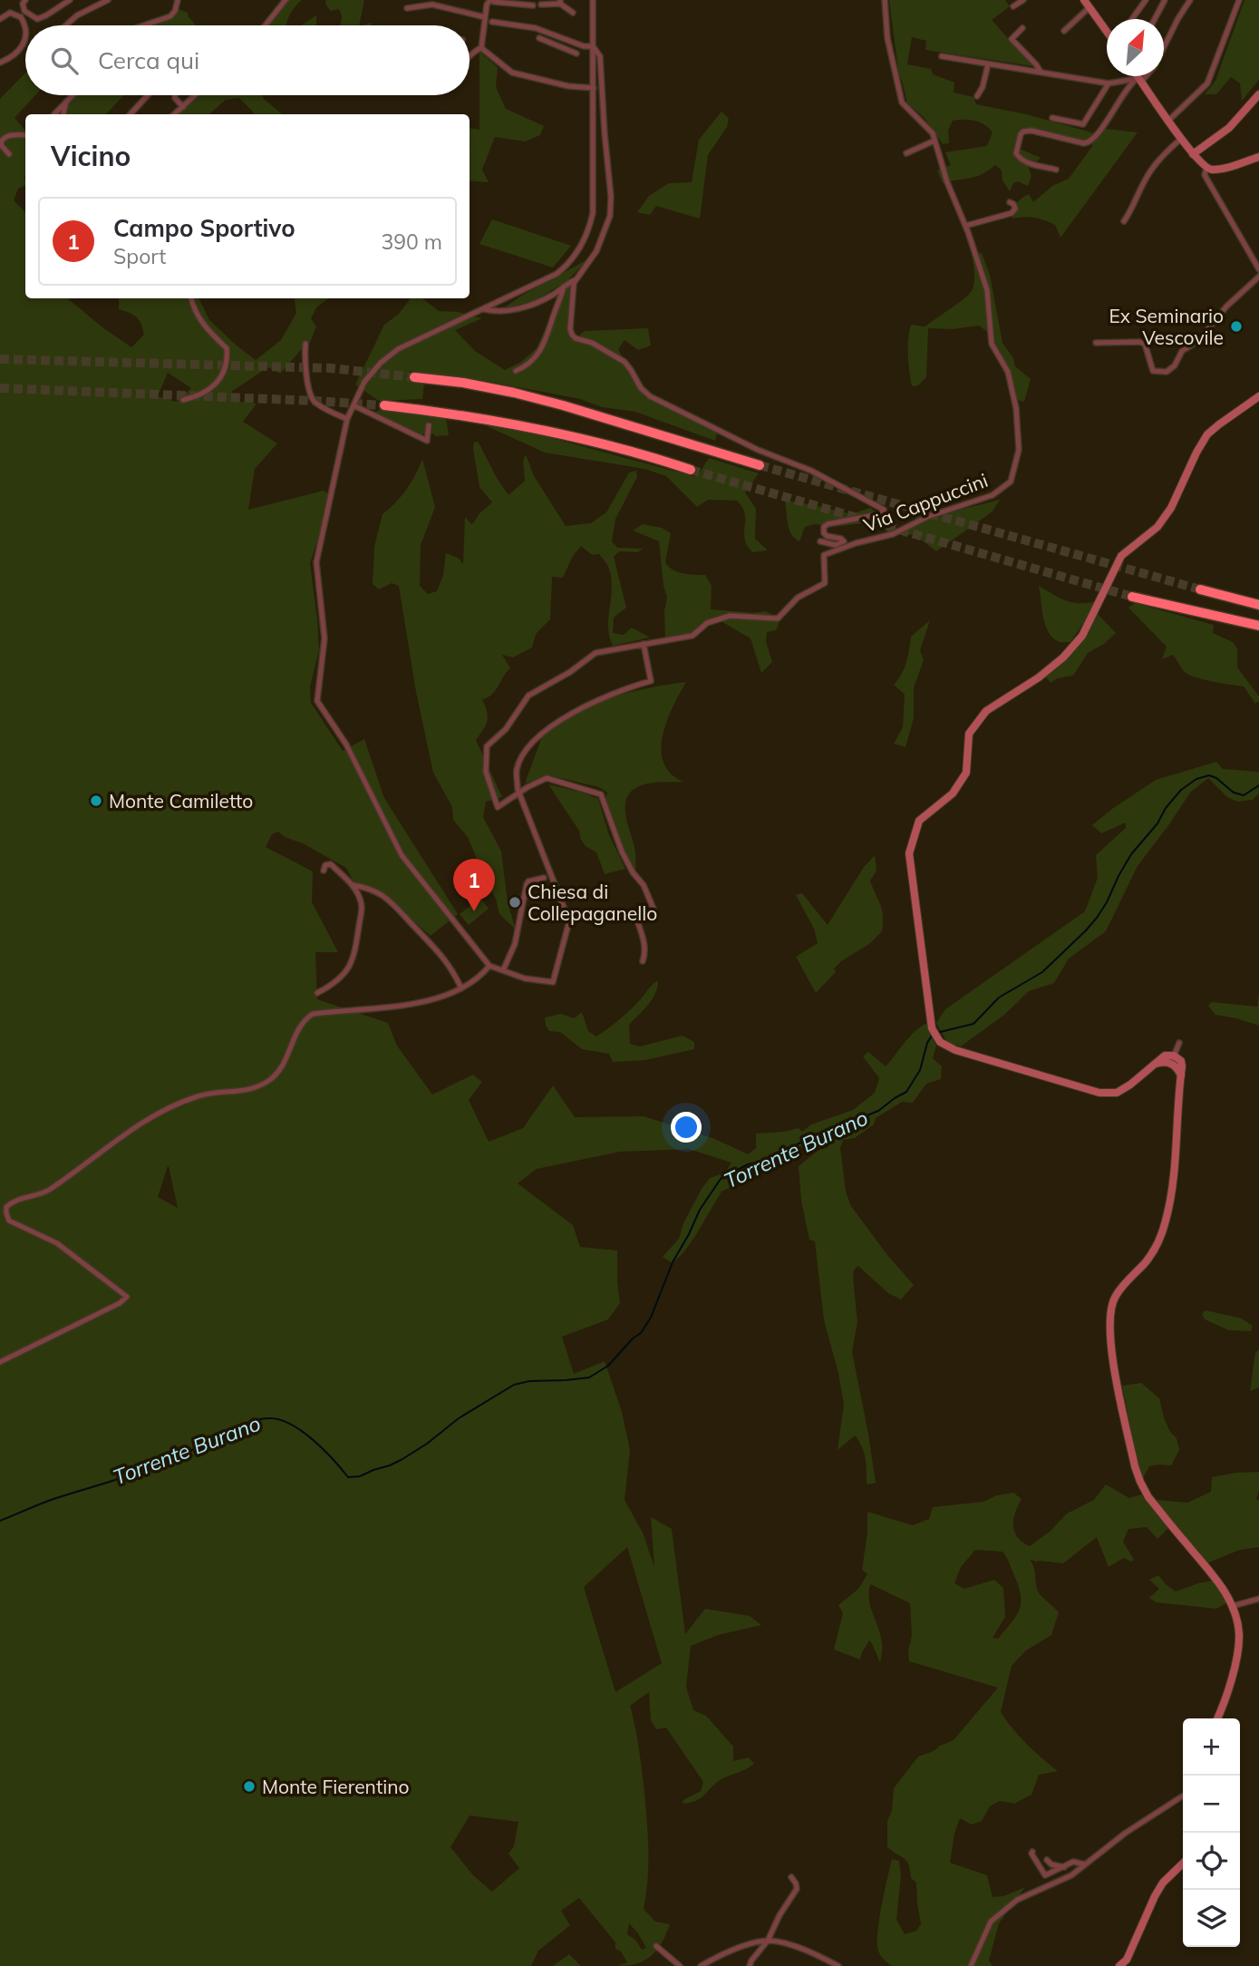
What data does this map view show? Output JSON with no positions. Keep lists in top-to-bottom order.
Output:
{
  "streets": {
    "street": ["Via Cappuccini"]
  },
  "water": ["Torrente Burano"],
  "places": [
    "Ex Seminario Vescovile",
    "Monte Camiletto",
    "Chiesa di Collepaganello",
    "Monte Fierentino"
  ],
  "north": "top right",
  "page": {
    "search": "Cerca qui",
    "heading": "Vicino",
    "list": [
      {
        "mark": "1",
        "name": "Campo Sportivo",
        "note": "Sport",
        "value": "390 m"
      }
    ],
    "pins": "1",
    "map_buttons": ["+", "−"]
  }
}
